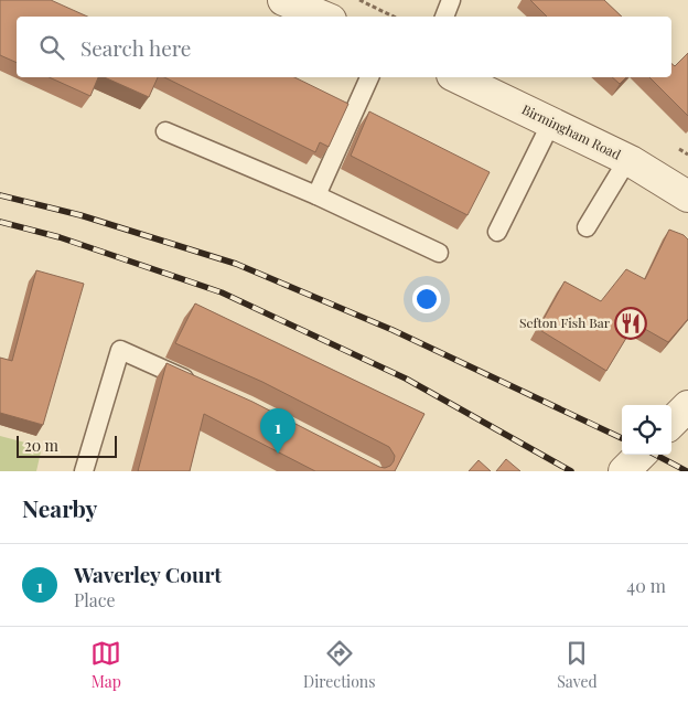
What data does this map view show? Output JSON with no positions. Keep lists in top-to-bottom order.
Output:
{
  "streets": {
    "street": ["Birmingham Road"]
  },
  "places": {
    "restaurant": ["Sefton Fish Bar"]
  },
  "scale_bar": "20 m",
  "page": {
    "search": "Search here",
    "pins": "1",
    "scale": "20 m",
    "heading": "Nearby",
    "list": [
      {
        "mark": "1",
        "name": "Waverley Court",
        "note": "Place",
        "value": "40 m"
      }
    ],
    "nav": ["Map", "Directions", "Saved"]
  }
}
